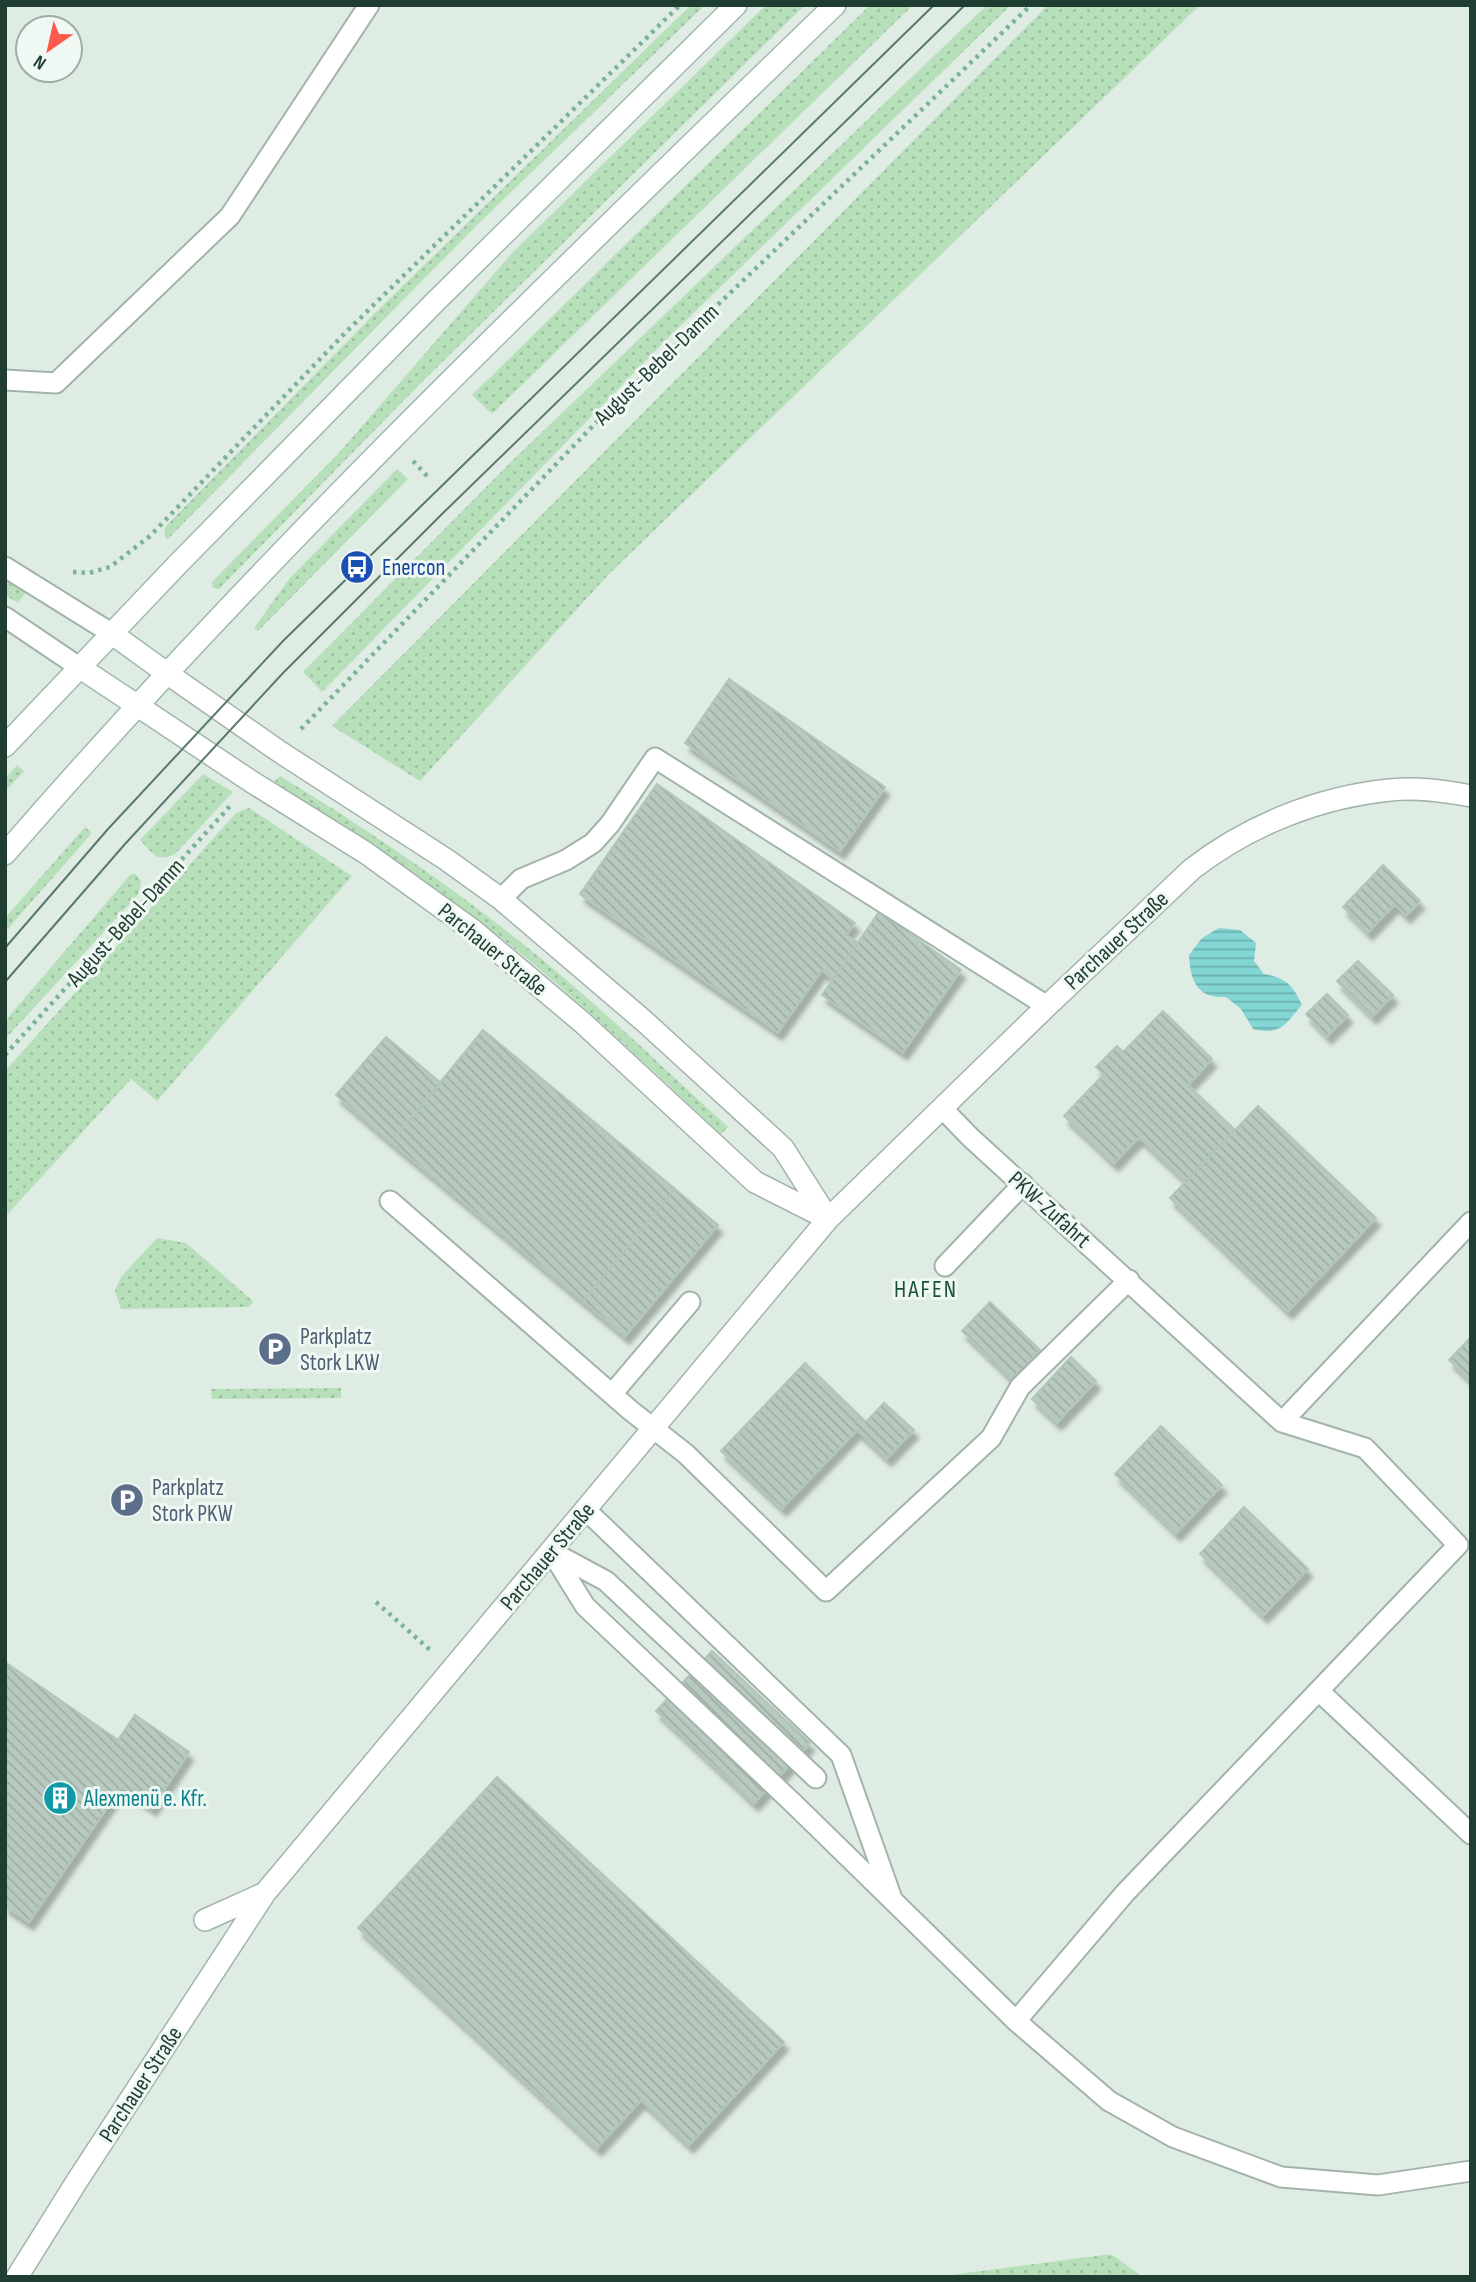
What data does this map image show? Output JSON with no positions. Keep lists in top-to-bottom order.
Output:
{
  "streets": {
    "street": ["Parchauer Straße"],
    "lane": ["PKW-Zufahrt"],
    "path": ["August-Bebel-Damm"]
  },
  "crossings": [
    ["Parchauer Straße", "PKW-Zufahrt"]
  ],
  "districts": ["HAFEN"],
  "places": {
    "bus stop": ["Enercon"],
    "parking": ["Parkplatz Stork LKW", "Parkplatz Stork PKW"],
    "building": ["Alexmenü e. Kfr."]
  },
  "north": "bottom left"
}
